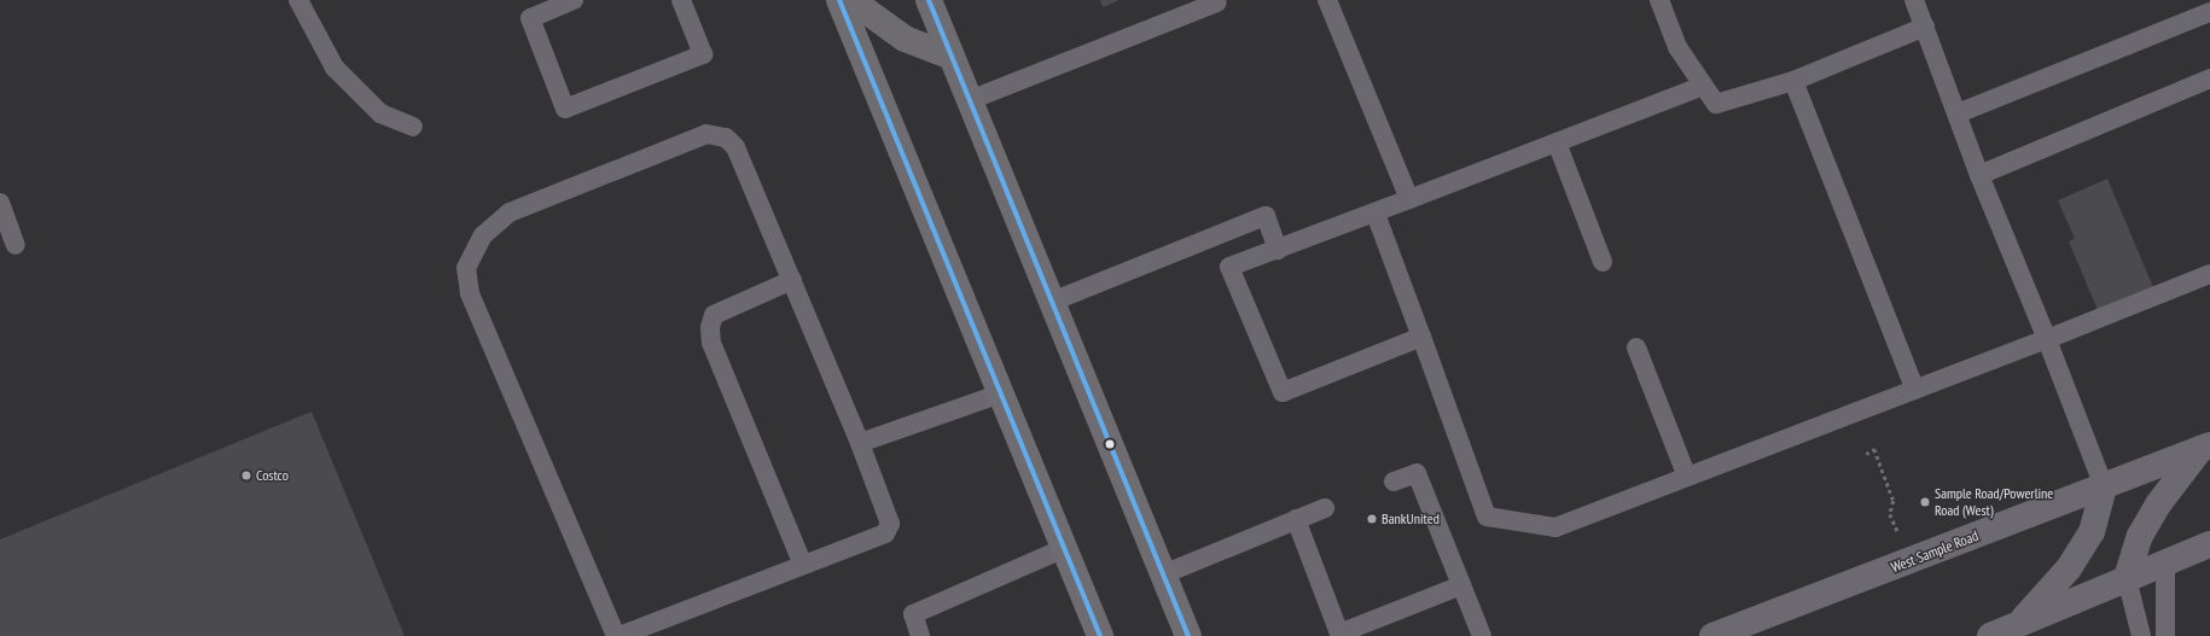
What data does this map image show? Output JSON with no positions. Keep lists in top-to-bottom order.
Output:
{
  "streets": {
    "main road": ["West Sample Road"]
  },
  "places": ["Costco", "Sample Road/Powerline Road (West)", "BankUnited"]
}
